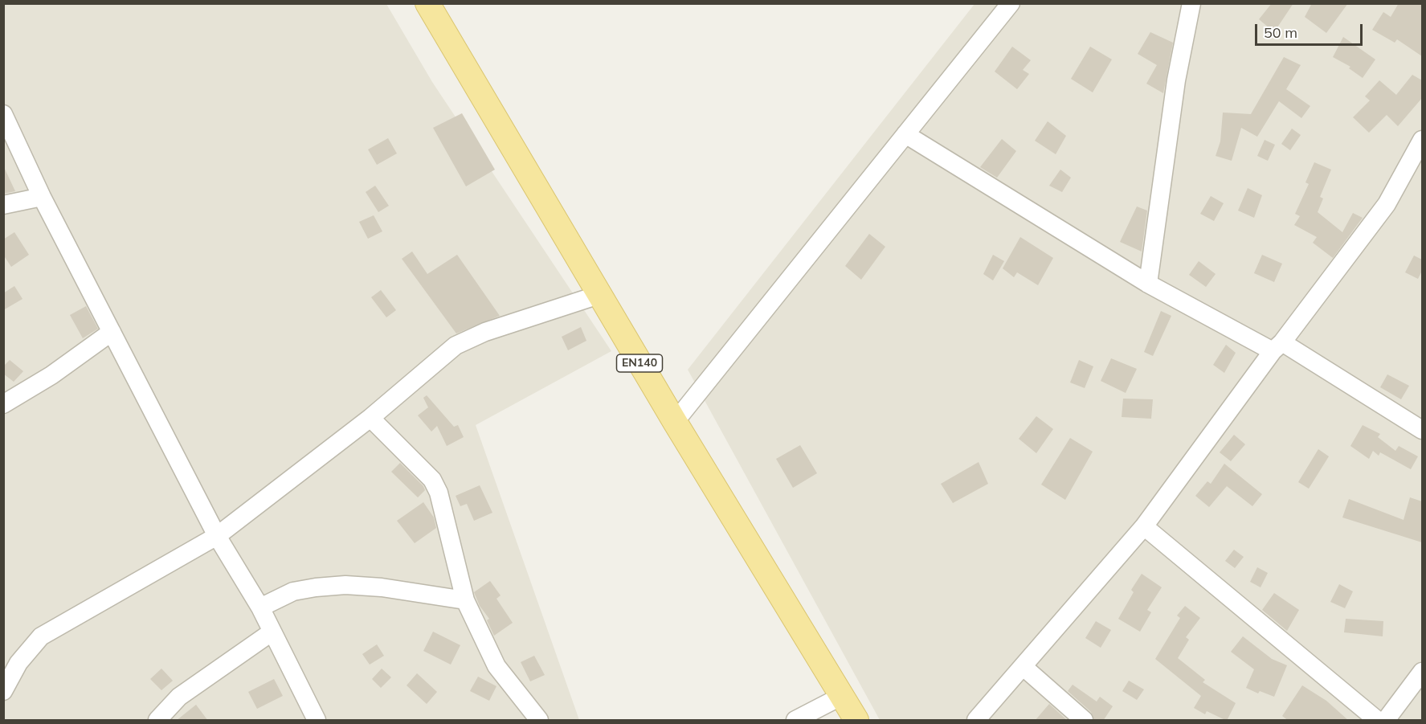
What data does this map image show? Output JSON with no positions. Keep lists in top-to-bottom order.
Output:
{
  "streets": {
    "main road": ["EN140"]
  },
  "scale_bar": "50 m"
}
